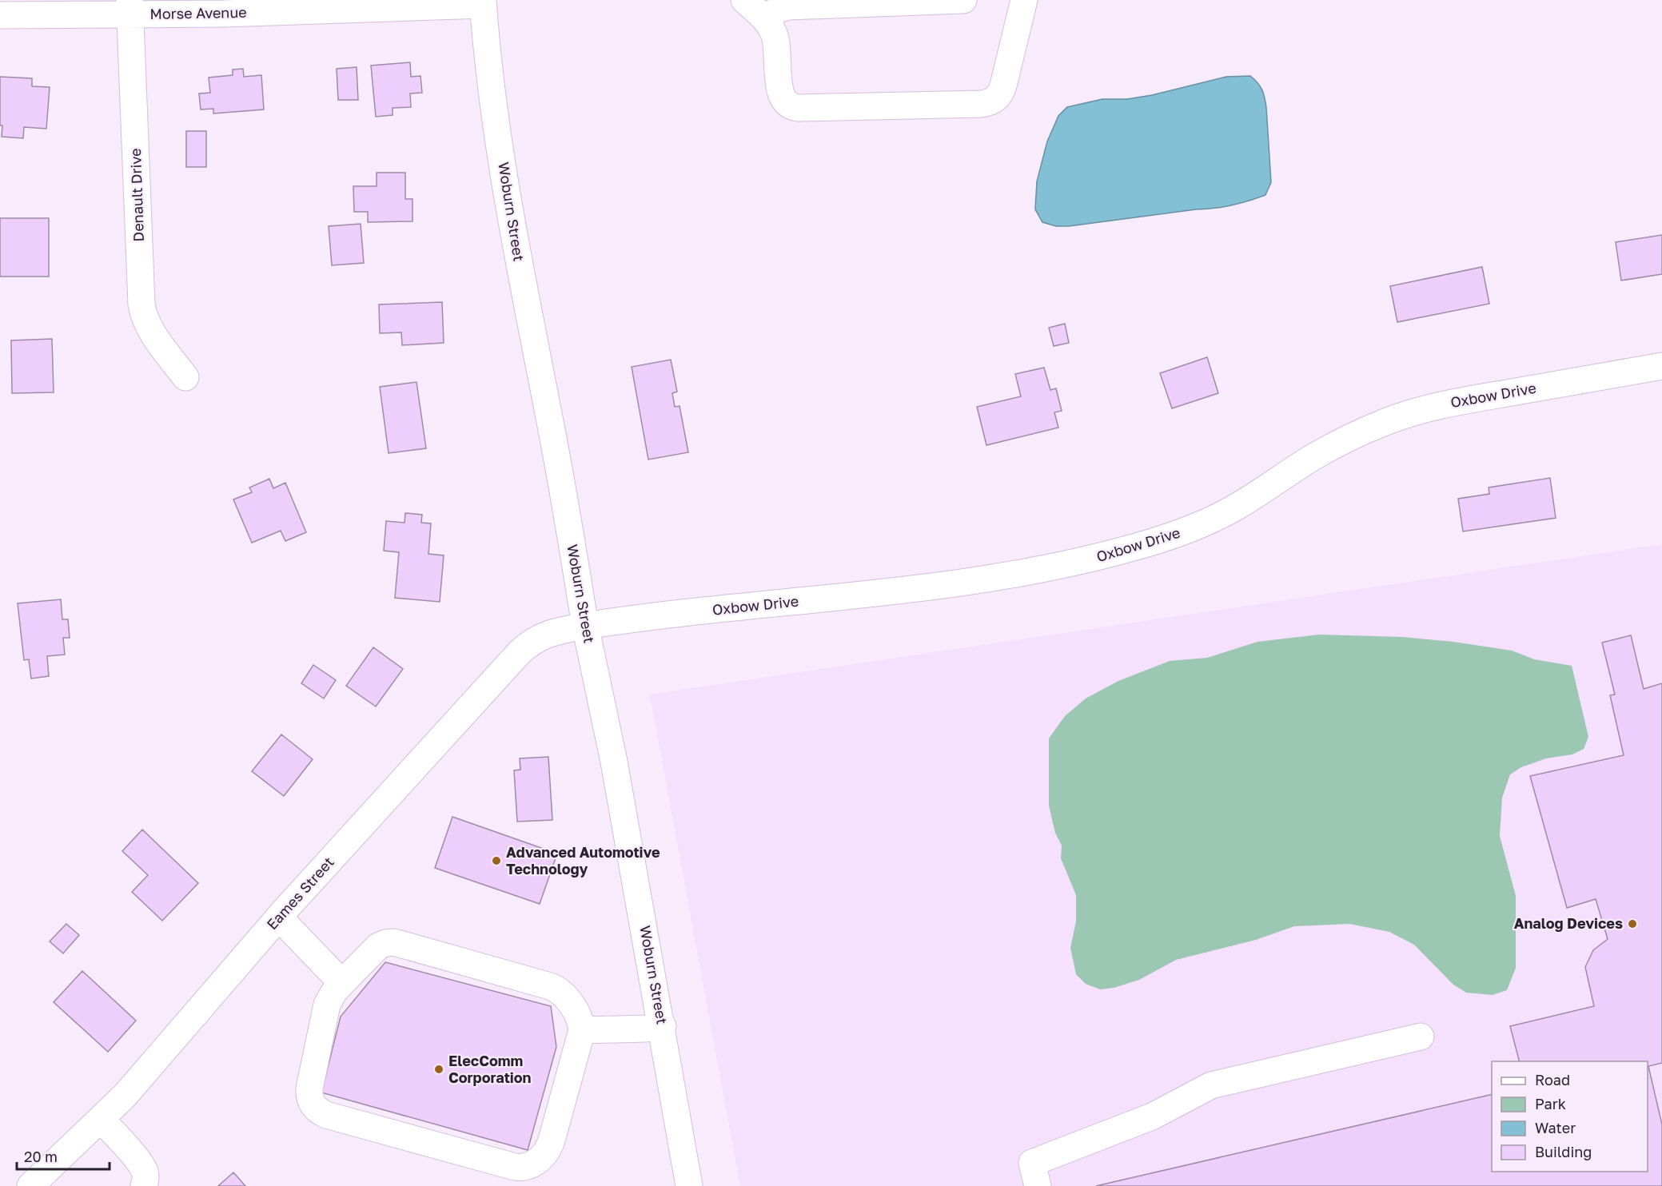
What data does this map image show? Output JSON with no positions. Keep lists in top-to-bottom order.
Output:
{
  "streets": {
    "street": [
      "Morse Avenue",
      "Denault Drive",
      "Woburn Street",
      "Oxbow Drive",
      "Eames Street"
    ]
  },
  "crossings": [
    ["Morse Avenue", "Denault Drive"],
    ["Morse Avenue", "Woburn Street"],
    ["Woburn Street", "Oxbow Drive"],
    ["Woburn Street", "Eames Street"],
    ["Oxbow Drive", "Eames Street"]
  ],
  "places": ["Advanced Automotive Technology", "Analog Devices", "ElecComm Corporation"],
  "legend": [
    "Road",
    "Park",
    "Water",
    "Building"
  ],
  "scale_bar": "20 m"
}
